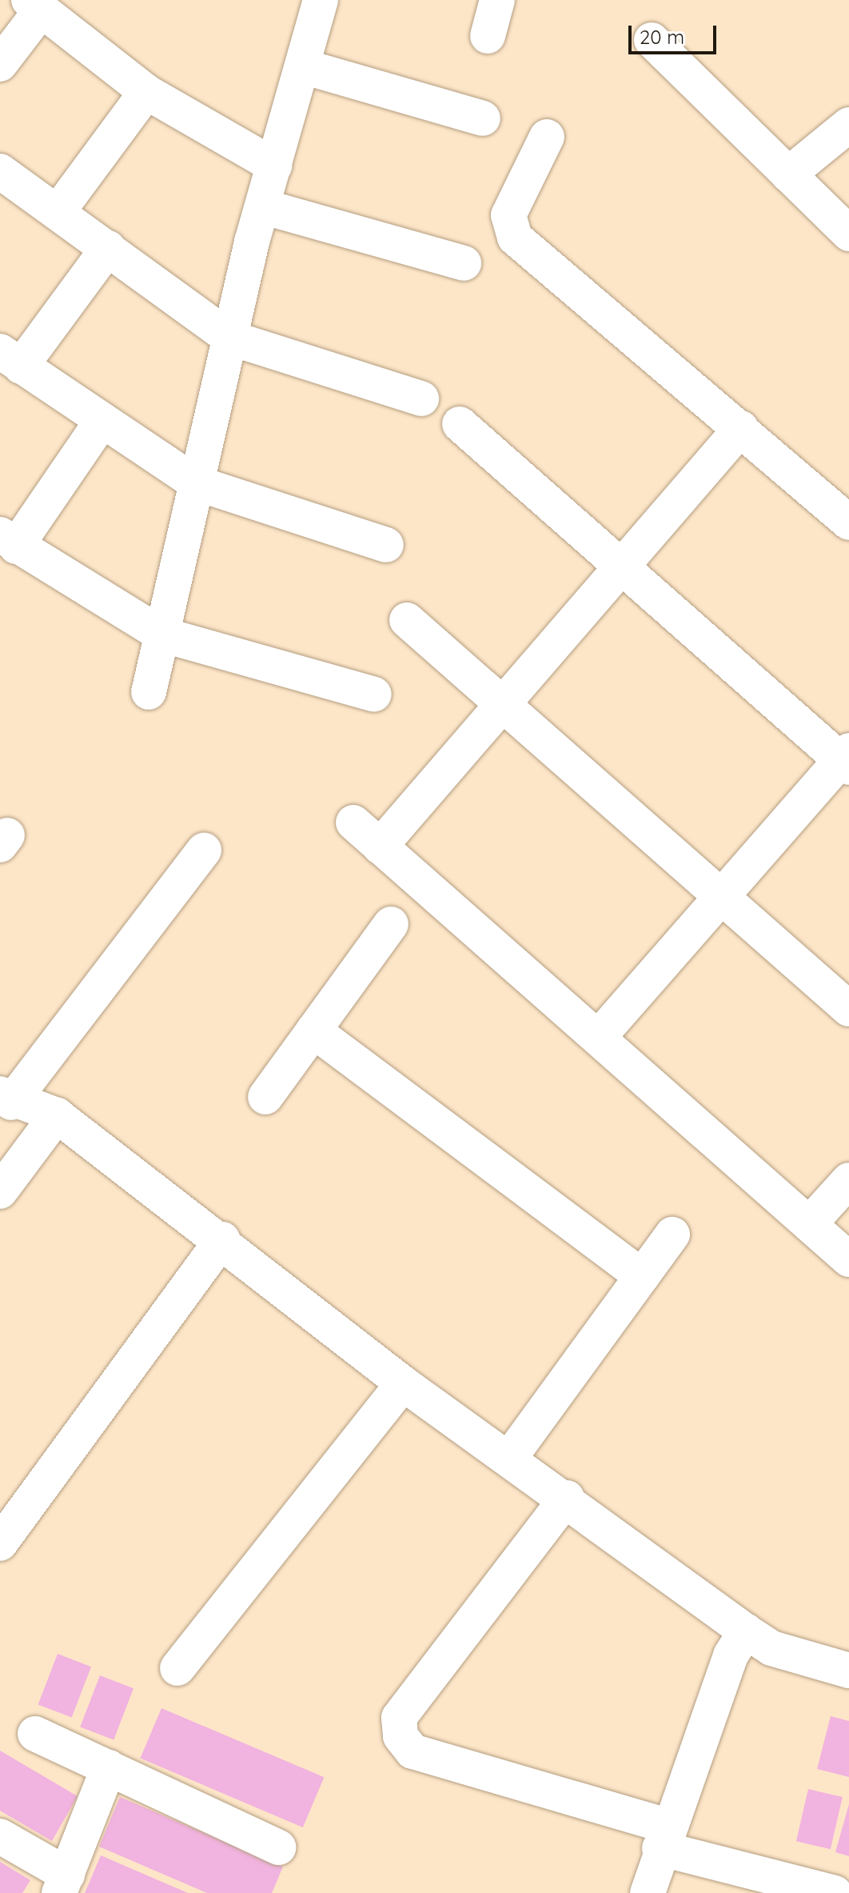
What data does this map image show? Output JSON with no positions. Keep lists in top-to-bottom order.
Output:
{
  "scale_bar": "20 m"
}
